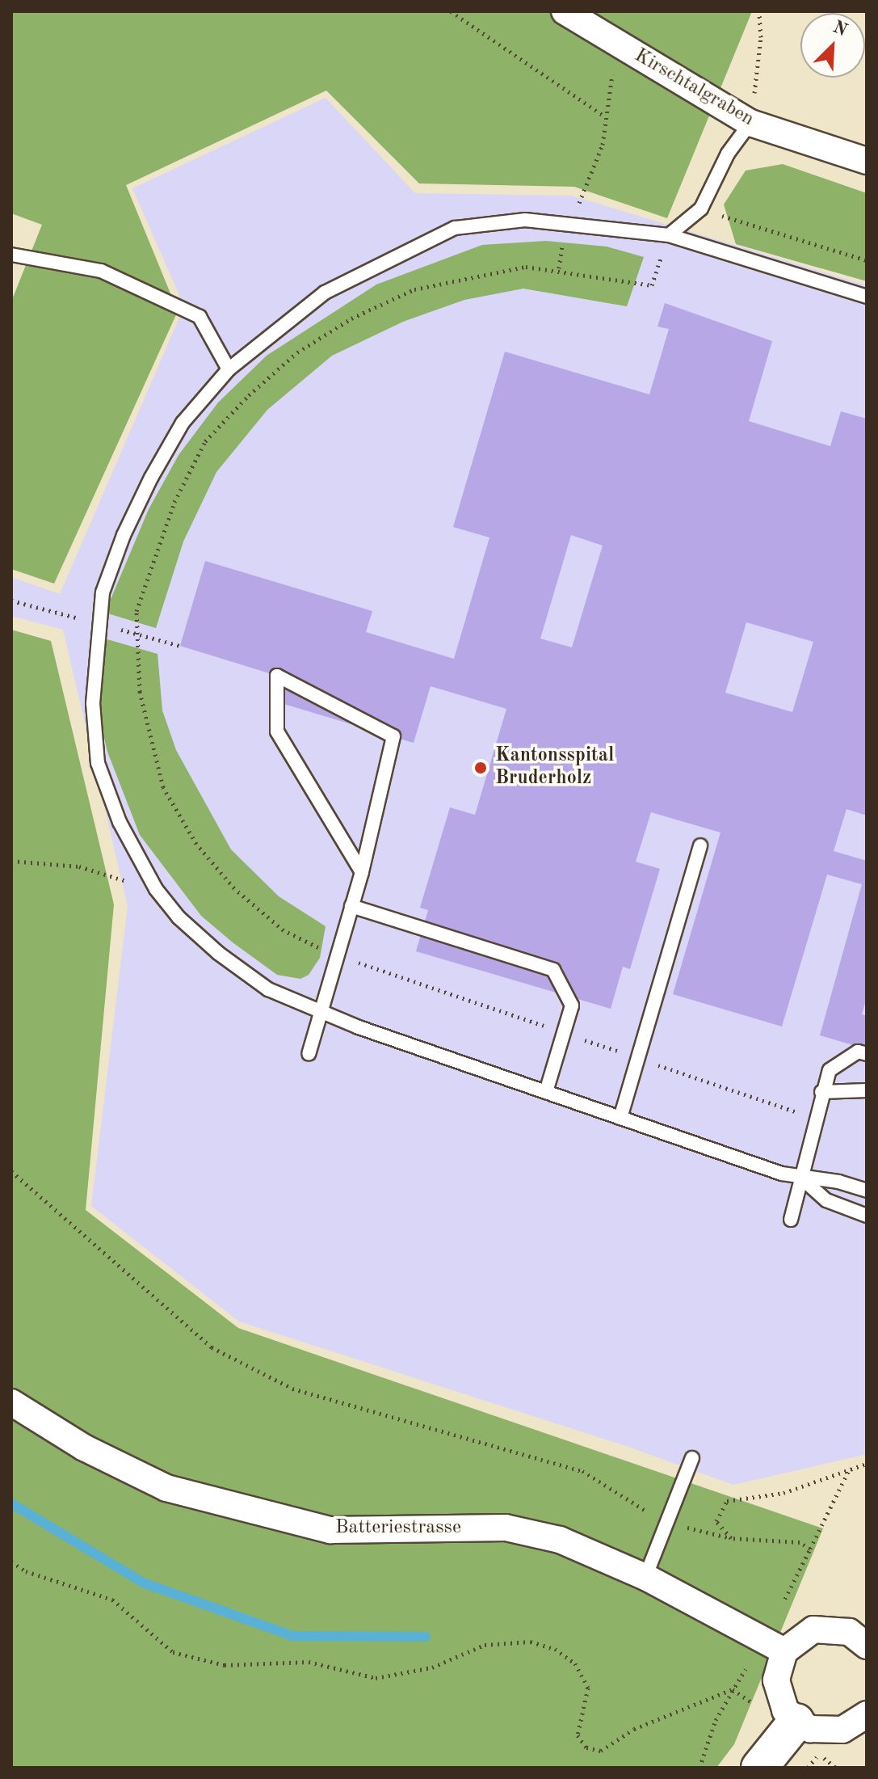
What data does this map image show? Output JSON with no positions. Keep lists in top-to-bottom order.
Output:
{
  "streets": {
    "street": ["Kirschtalgraben", "Batteriestrasse"]
  },
  "places": ["Kantonsspital Bruderholz"],
  "north": "top right"
}
